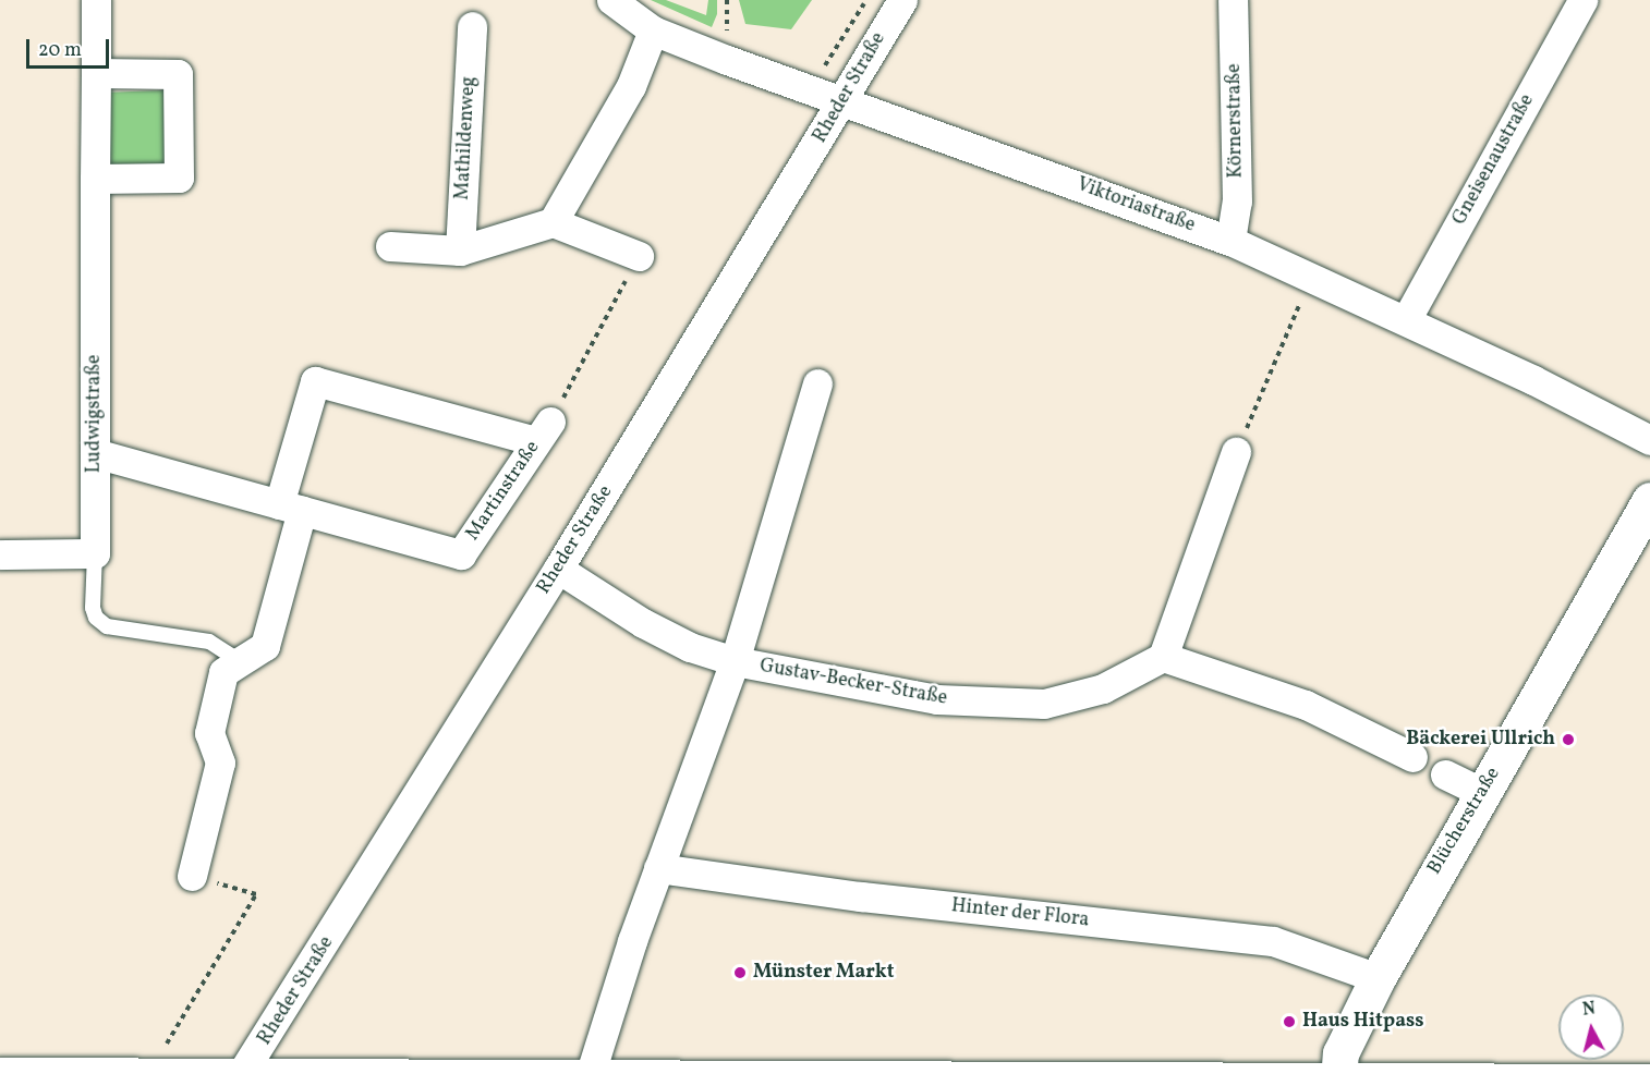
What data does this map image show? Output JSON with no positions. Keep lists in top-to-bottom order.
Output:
{
  "streets": {
    "main road": ["Blücherstraße"],
    "street": [
      "Rheder Straße",
      "Körnerstraße",
      "Mathildenweg",
      "Gneisenaustraße",
      "Viktoriastraße",
      "Ludwigstraße",
      "Martinstraße",
      "Gustav-Becker-Straße",
      "Hinter der Flora"
    ]
  },
  "crossings": [
    ["Rheder Straße", "Viktoriastraße"],
    ["Rheder Straße", "Gustav-Becker-Straße"],
    ["Körnerstraße", "Viktoriastraße"],
    ["Gneisenaustraße", "Viktoriastraße"],
    ["Ludwigstraße", "Martinstraße"],
    ["Blücherstraße", "Hinter der Flora"]
  ],
  "places": ["Bäckerei Ullrich", "Münster Markt", "Haus Hitpass"],
  "scale_bar": "20 m",
  "north": "top"
}
